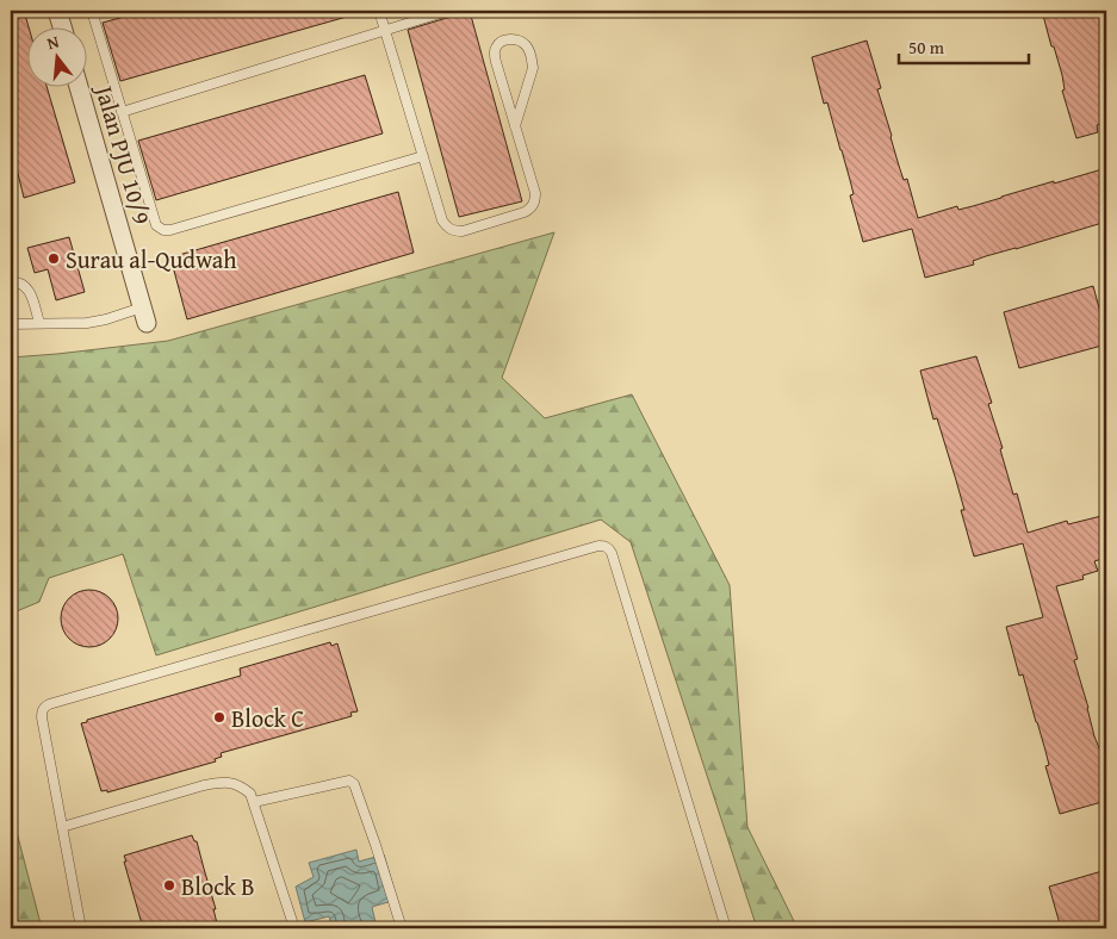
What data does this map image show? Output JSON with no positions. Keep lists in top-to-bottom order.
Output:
{
  "streets": {
    "street": ["Jalan PJU 10/9"]
  },
  "places": ["Surau al-Qudwah", "Block C", "Block B"],
  "scale_bar": "50 m",
  "north": "top"
}
